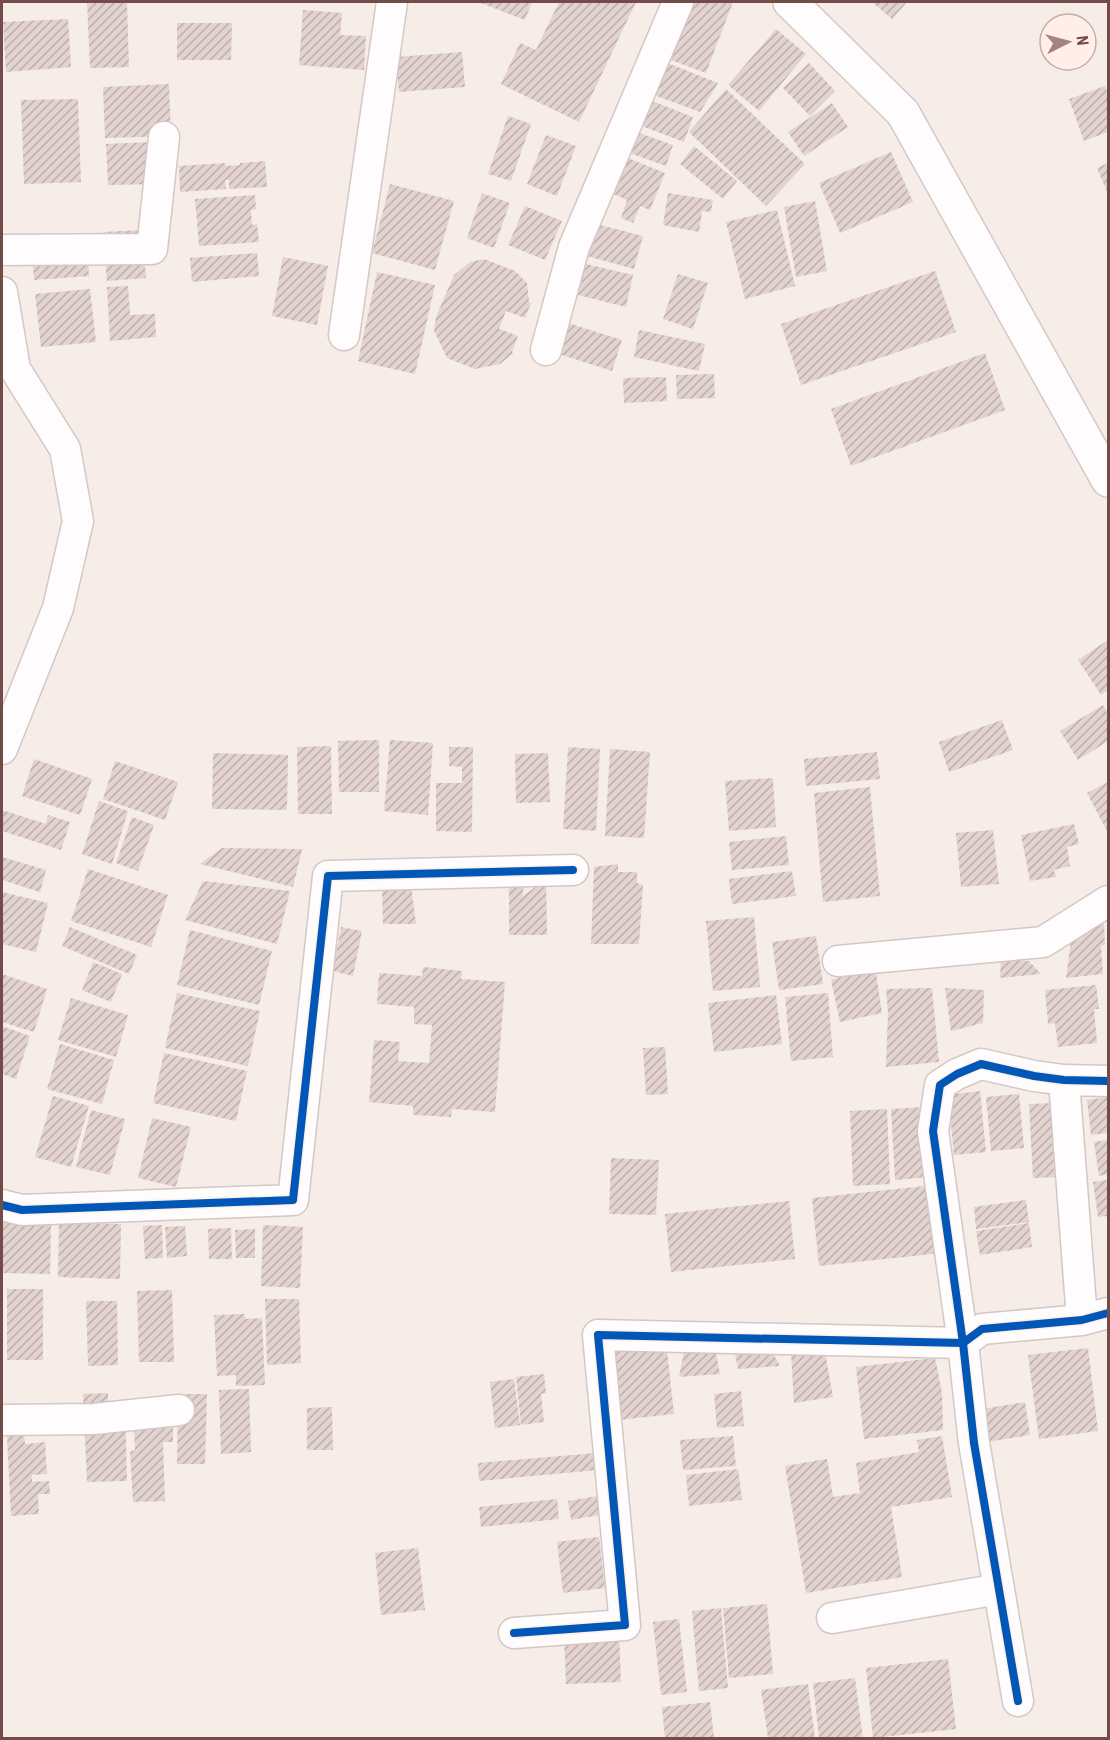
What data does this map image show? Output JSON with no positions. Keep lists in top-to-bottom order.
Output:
{
  "north": "right"
}
